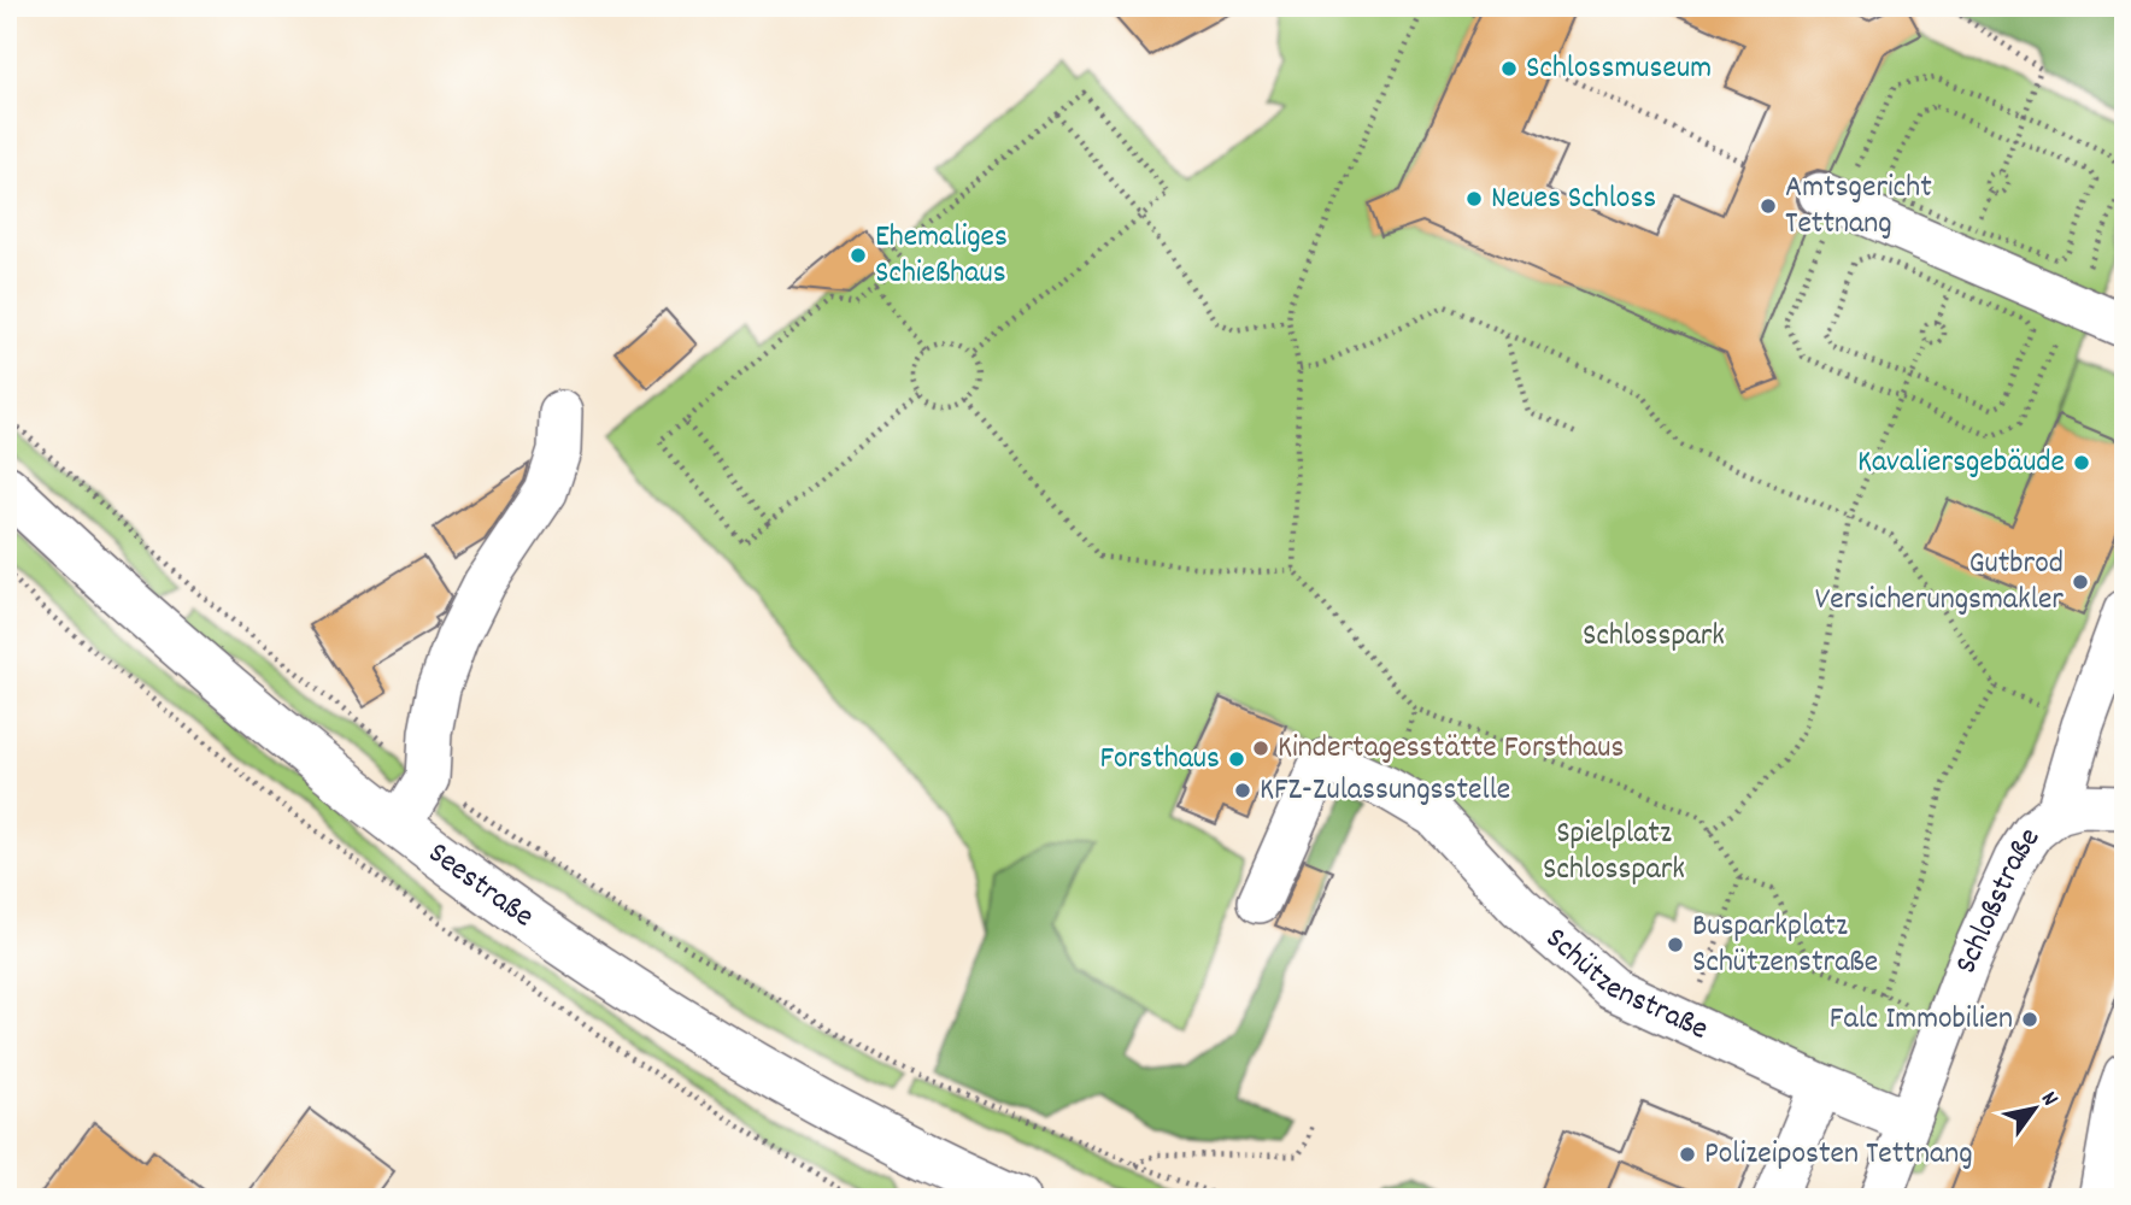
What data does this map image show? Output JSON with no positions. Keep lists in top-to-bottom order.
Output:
{
  "streets": {
    "main road": ["Seestraße"],
    "street": ["Schloßstraße", "Schützenstraße"]
  },
  "crossings": [
    ["Schloßstraße", "Schützenstraße"]
  ],
  "parks": ["Schlosspark", "Spielplatz Schlosspark"],
  "places": [
    "Schlossmuseum",
    "Neues Schloss",
    "Amtsgericht Tettnang",
    "Ehemaliges Schießhaus",
    "Kavaliersgebäude",
    "Gutbrod Versicherungsmakler",
    "Kindertagesstätte Forsthaus",
    "Forsthaus",
    "KFZ-Zulassungsstelle",
    "Busparkplatz Schützenstraße",
    "Falc Immobilien",
    "Polizeiposten Tettnang"
  ],
  "north": "top right"
}
